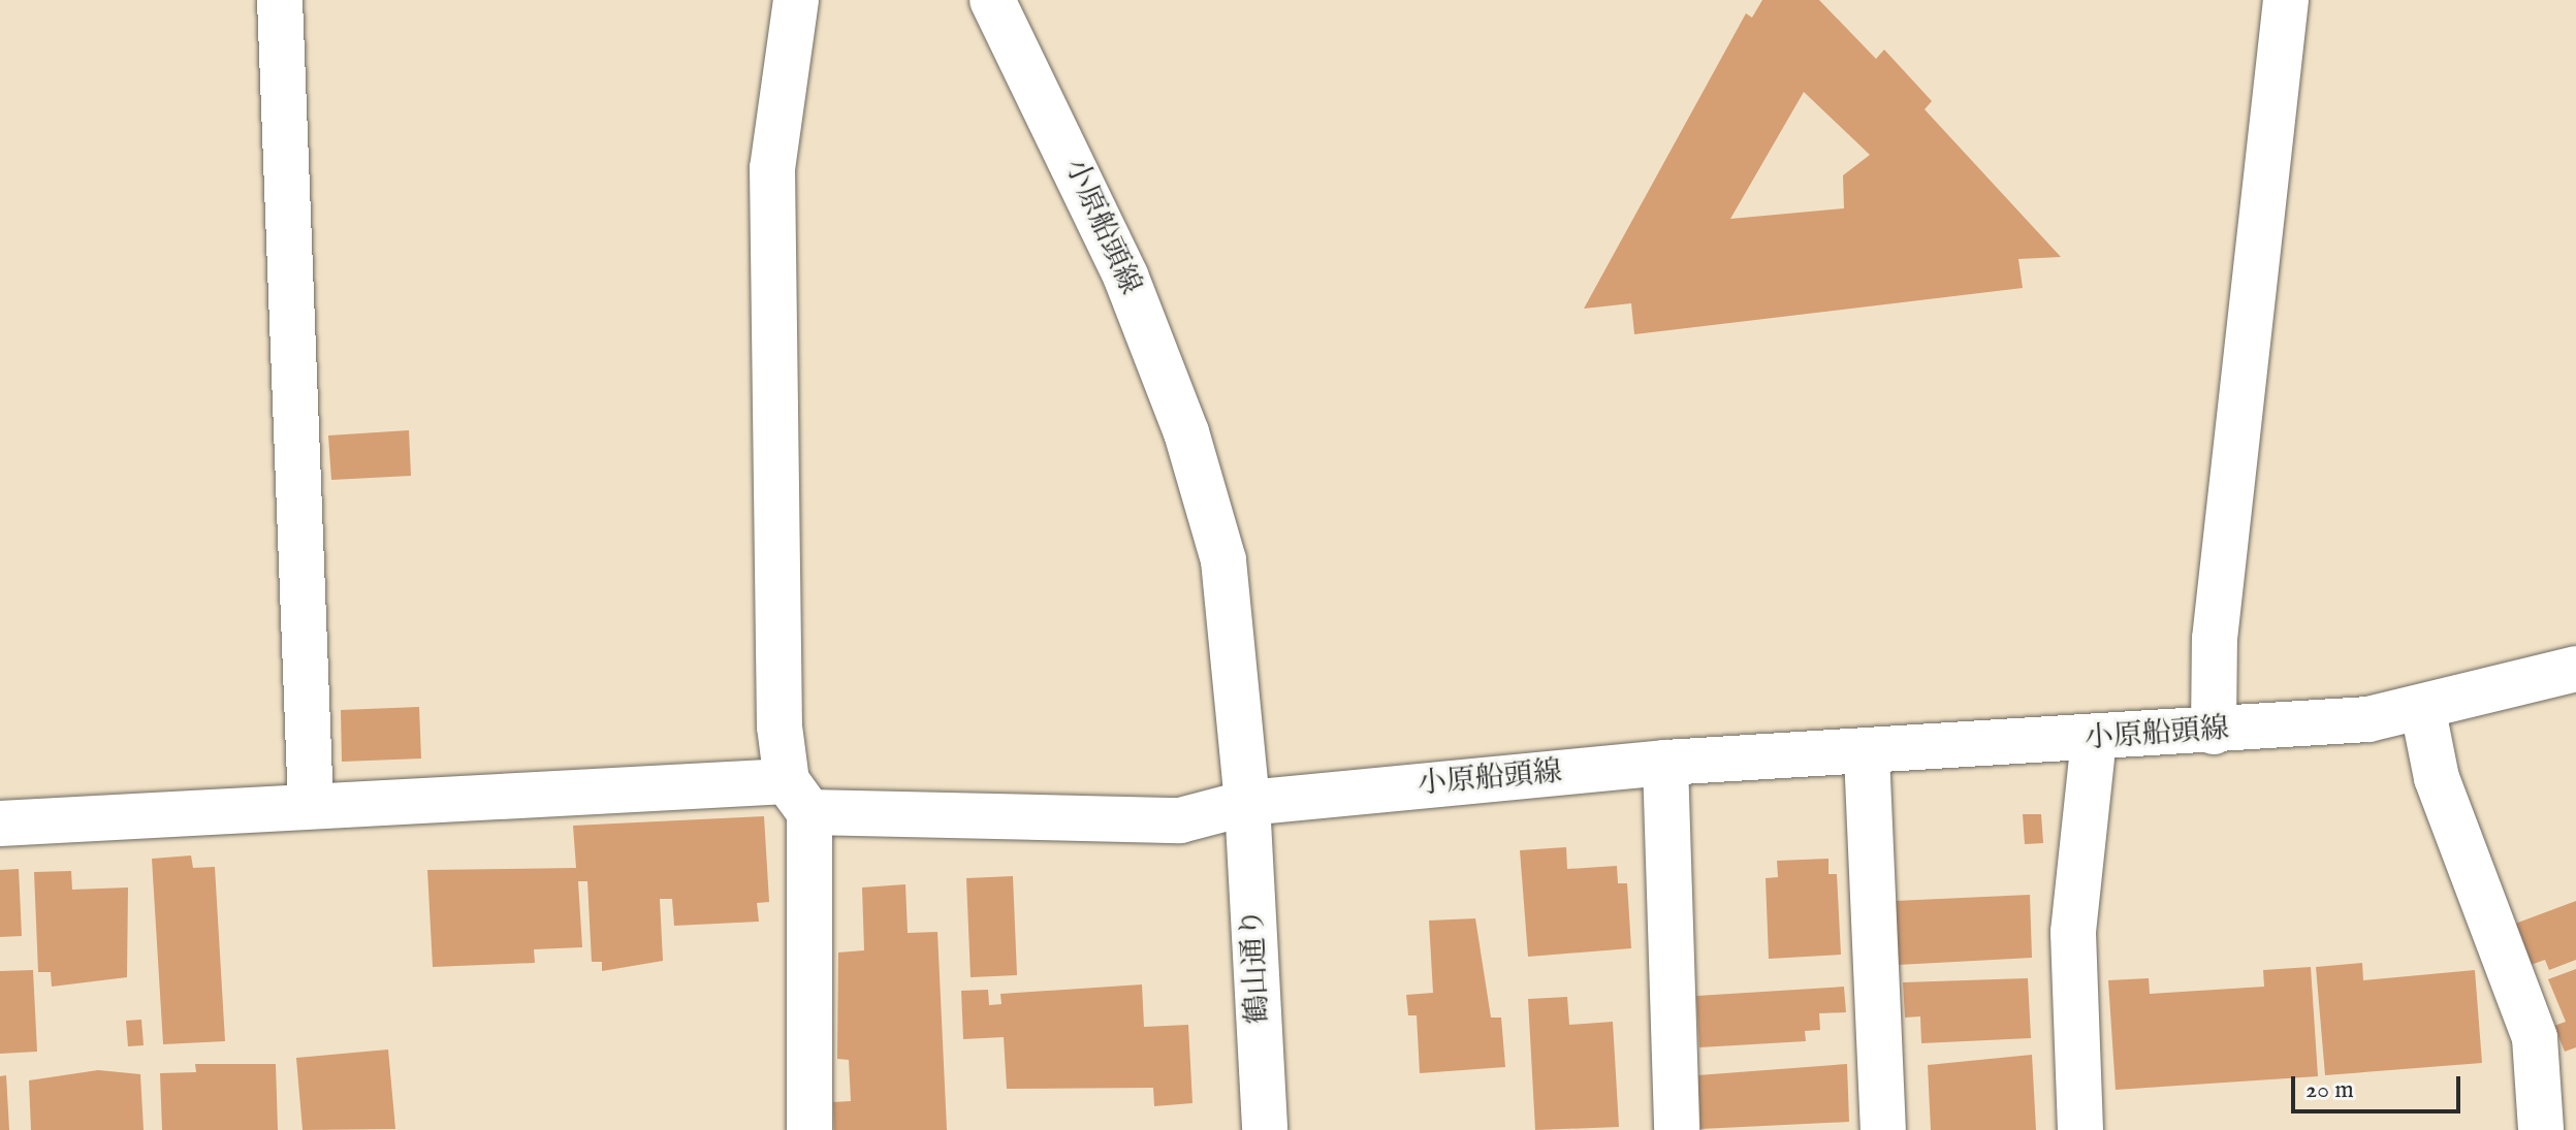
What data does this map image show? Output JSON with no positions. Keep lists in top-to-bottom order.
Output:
{
  "streets": {
    "street": ["小原船頭線", "鶴山通り"]
  },
  "crossings": [
    ["小原船頭線", "鶴山通り"]
  ],
  "scale_bar": "20 m"
}
